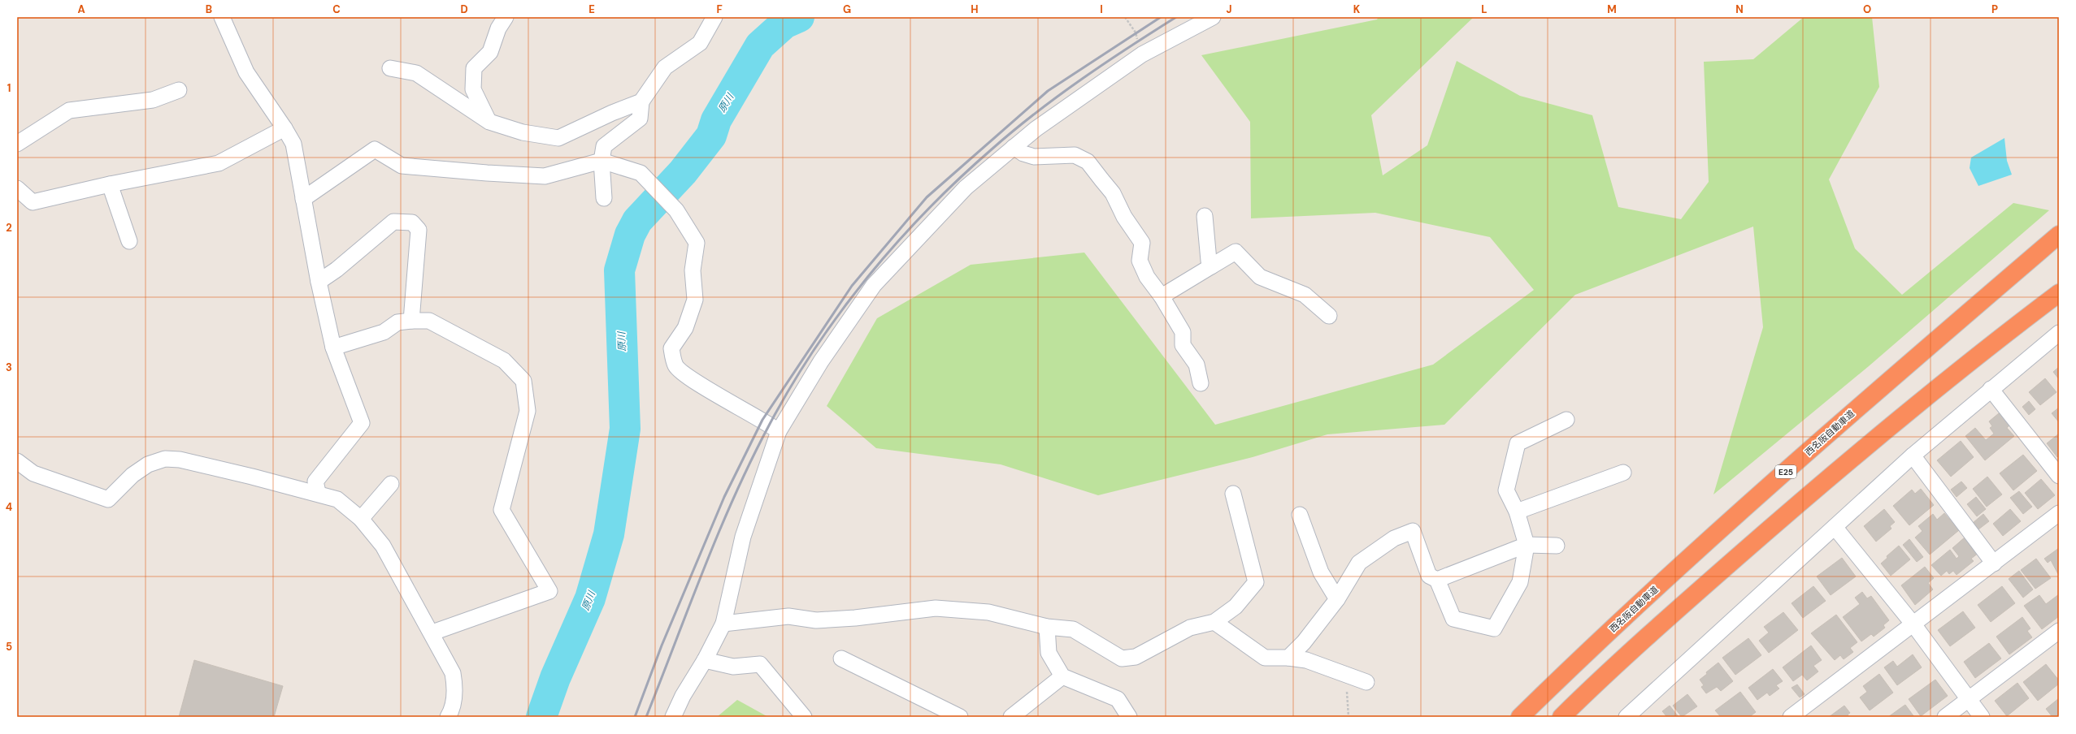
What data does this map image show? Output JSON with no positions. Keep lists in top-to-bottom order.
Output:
{
  "streets": {
    "highway": ["西名阪自動車道", "E25"]
  },
  "water": ["原川"],
  "grid": {
    "columns": [
      "A",
      "B",
      "C",
      "D",
      "E",
      "F",
      "G",
      "H",
      "I",
      "J",
      "K",
      "L",
      "M",
      "N",
      "O",
      "P"
    ],
    "rows": [
      "1",
      "2",
      "3",
      "4",
      "5"
    ]
  }
}
